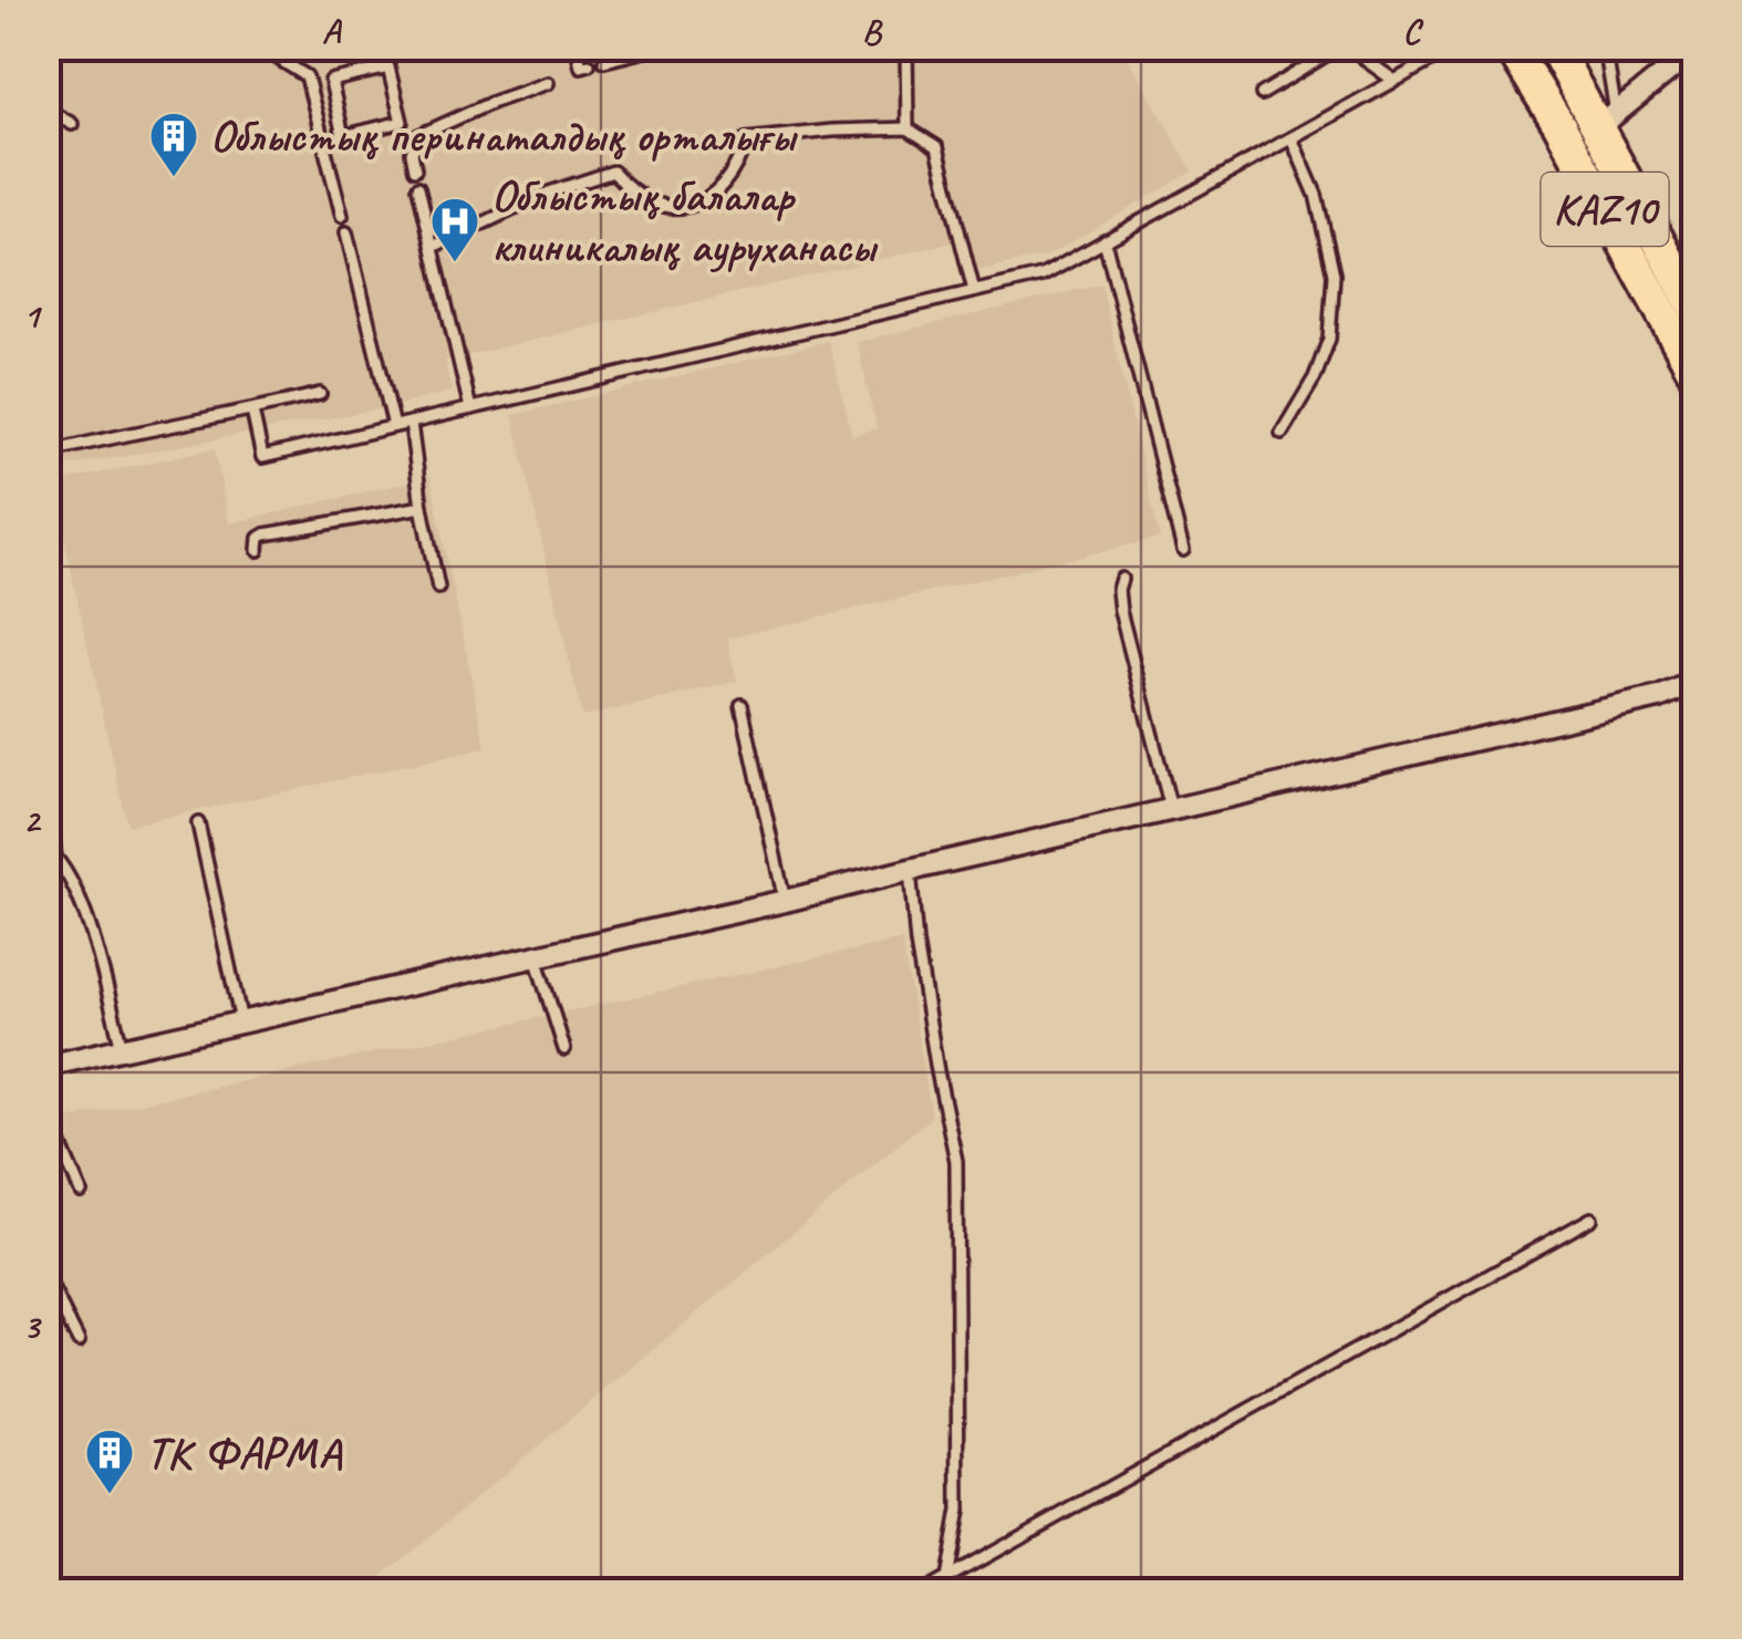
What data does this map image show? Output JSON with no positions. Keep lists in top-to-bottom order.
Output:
{
  "streets": {
    "main road": ["KAZ10"]
  },
  "places": {
    "building": ["Облыстық перинаталдық орталығы", "ТК ФАРМА"],
    "hospital": ["Облыстық балалар клиникалық ауруханасы"]
  },
  "grid": {
    "columns": ["A", "B", "C"],
    "rows": ["1", "2", "3"]
  }
}
